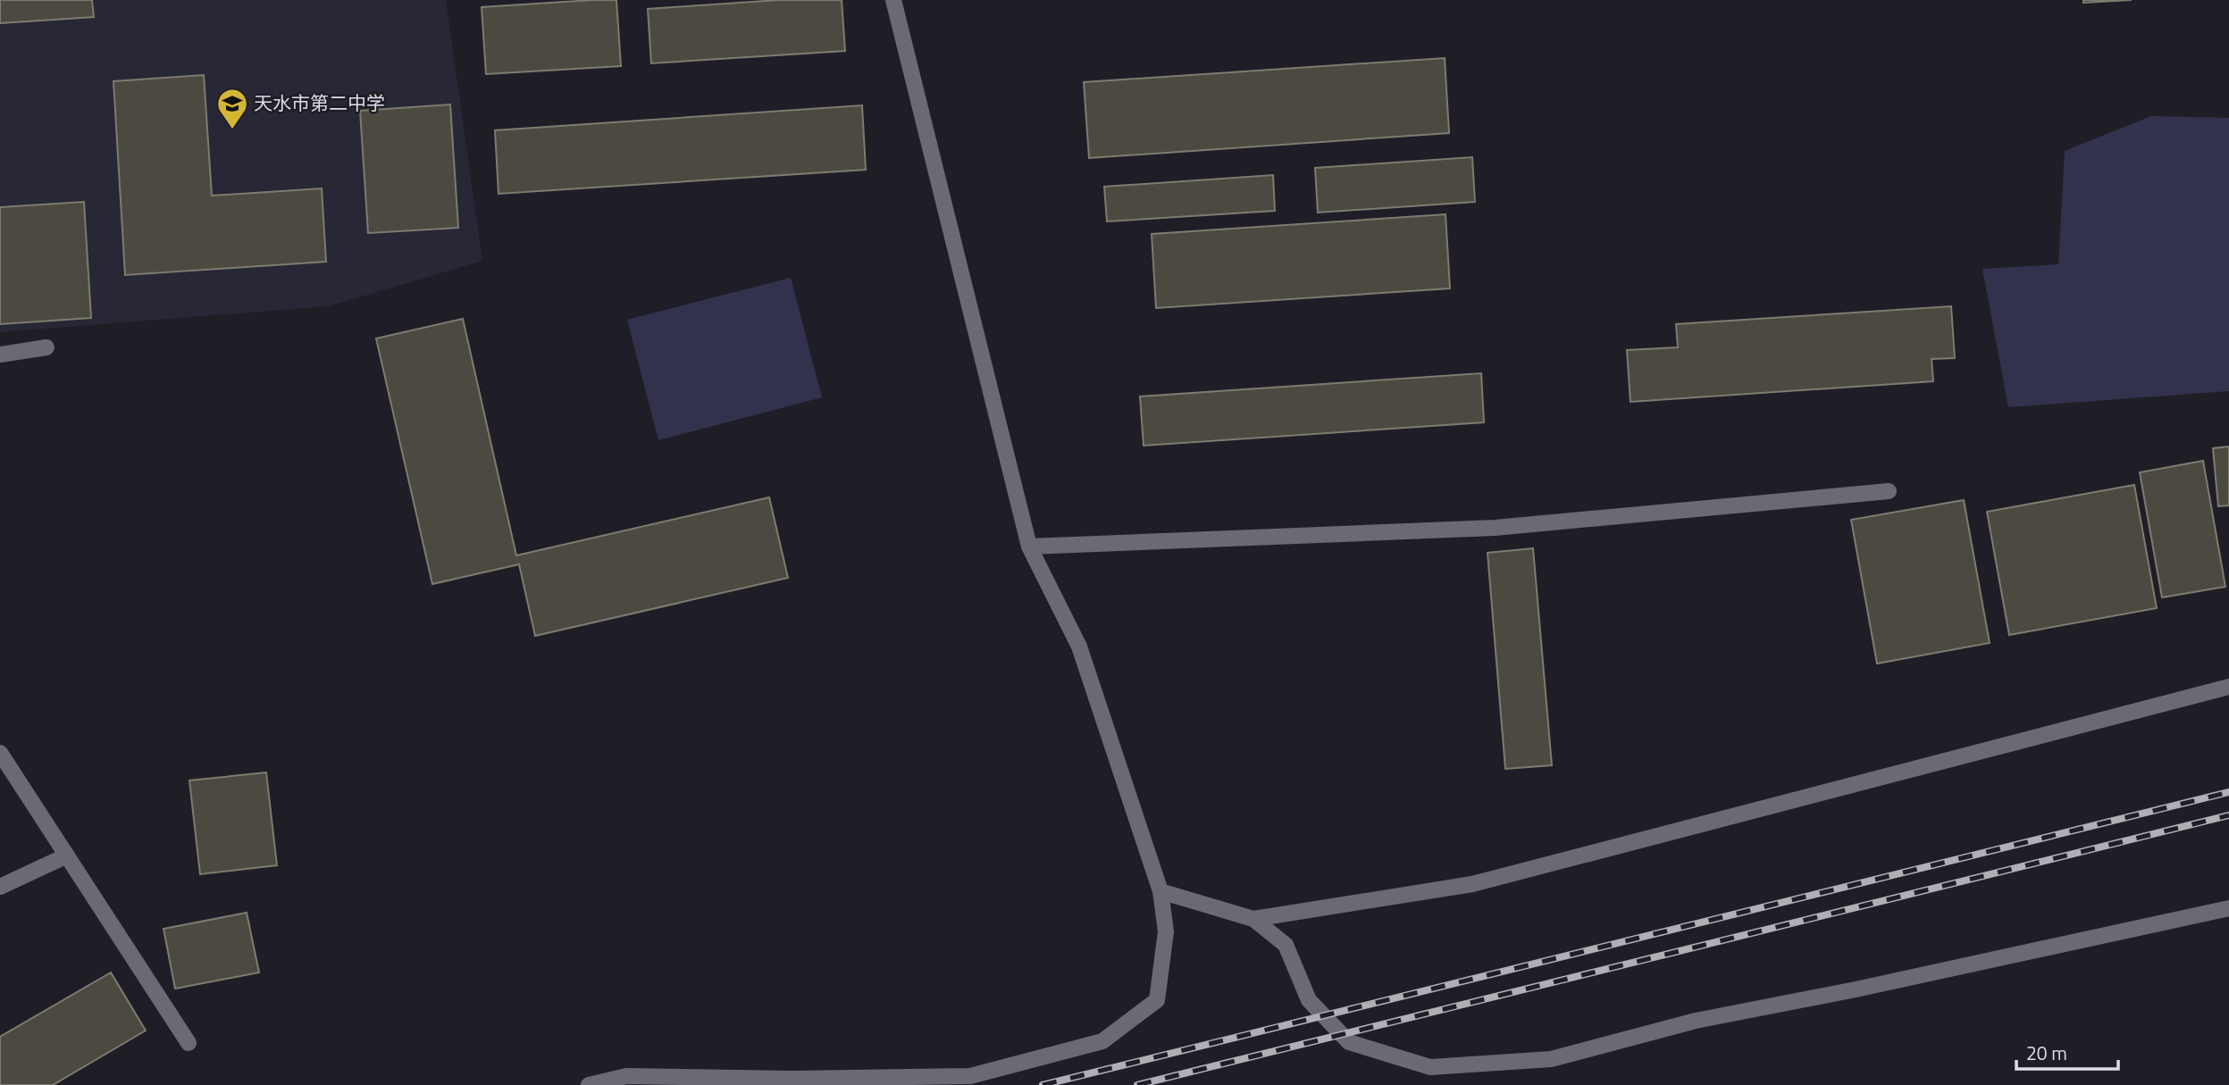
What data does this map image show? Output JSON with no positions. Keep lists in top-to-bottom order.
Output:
{
  "places": {
    "school or university": ["天水市第二中学"]
  },
  "scale_bar": "20 m"
}
